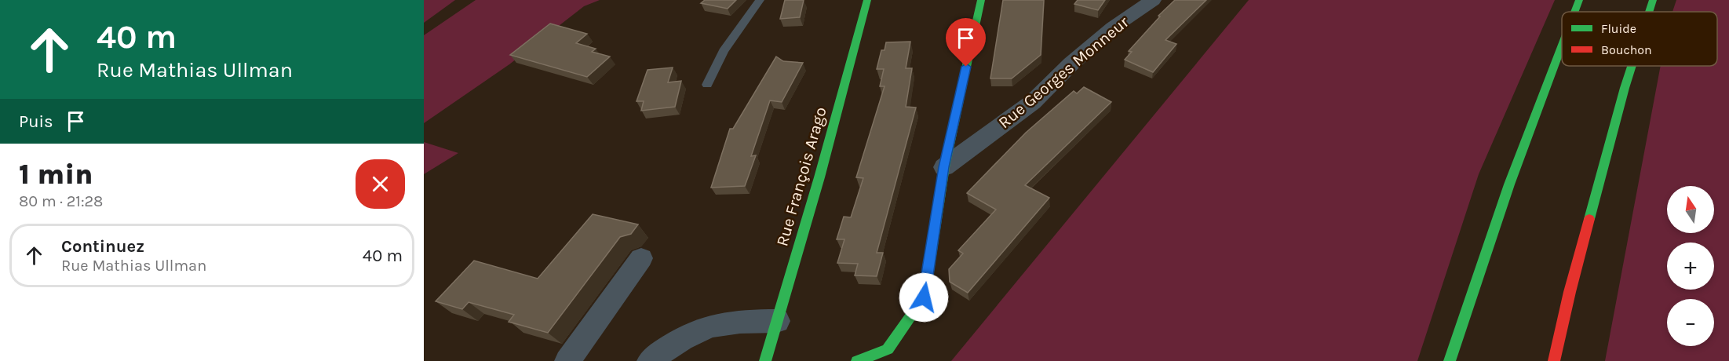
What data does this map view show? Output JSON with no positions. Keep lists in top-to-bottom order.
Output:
{
  "streets": {
    "main road": ["Rue François Arago"],
    "street": ["Rue Georges Monneur"]
  },
  "legend": ["Fluide", "Bouchon"],
  "north": "top",
  "page": {
    "turn": ["40 m", "Rue Mathias Ullman"],
    "then": "Puis",
    "heading": ["1 min", "80 m · 21:28"],
    "map_buttons": ["+", "−"],
    "list": [
      {
        "name": "Continuez",
        "note": "Rue Mathias Ullman",
        "value": "40 m"
      }
    ]
  }
}
